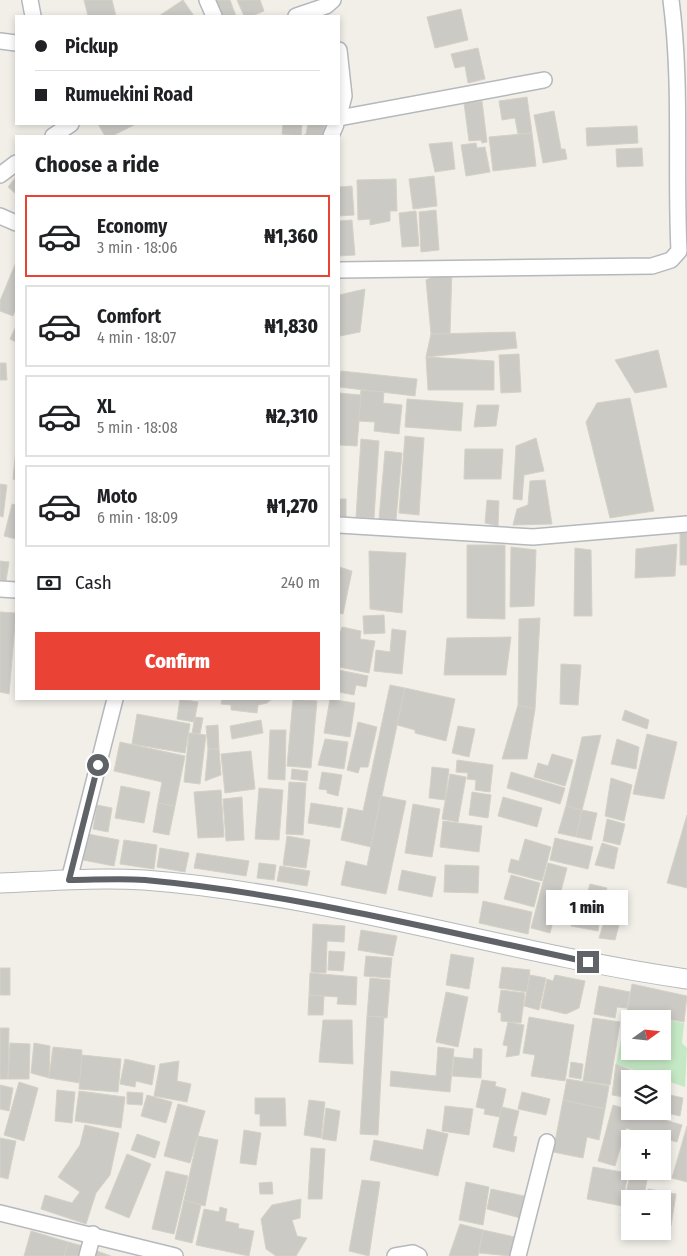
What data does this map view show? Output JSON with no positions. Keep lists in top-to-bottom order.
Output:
{
  "north": "right",
  "page": {
    "banner": ["Pickup", "Rumuekini Road"],
    "heading": "Choose a ride",
    "list": [
      {
        "name": "Economy",
        "note": "3 min · 18:06",
        "value": "₦1,360"
      },
      {
        "name": "Comfort",
        "note": "4 min · 18:07",
        "value": "₦1,830"
      },
      {
        "name": "XL",
        "note": "5 min · 18:08",
        "value": "₦2,310"
      },
      {
        "name": "Moto",
        "note": "6 min · 18:09",
        "value": "₦1,270"
      }
    ],
    "pay": ["Cash", "240 m"],
    "buttons": "Confirm",
    "bubble": "1 min",
    "map_buttons": ["+", "−"]
  }
}
